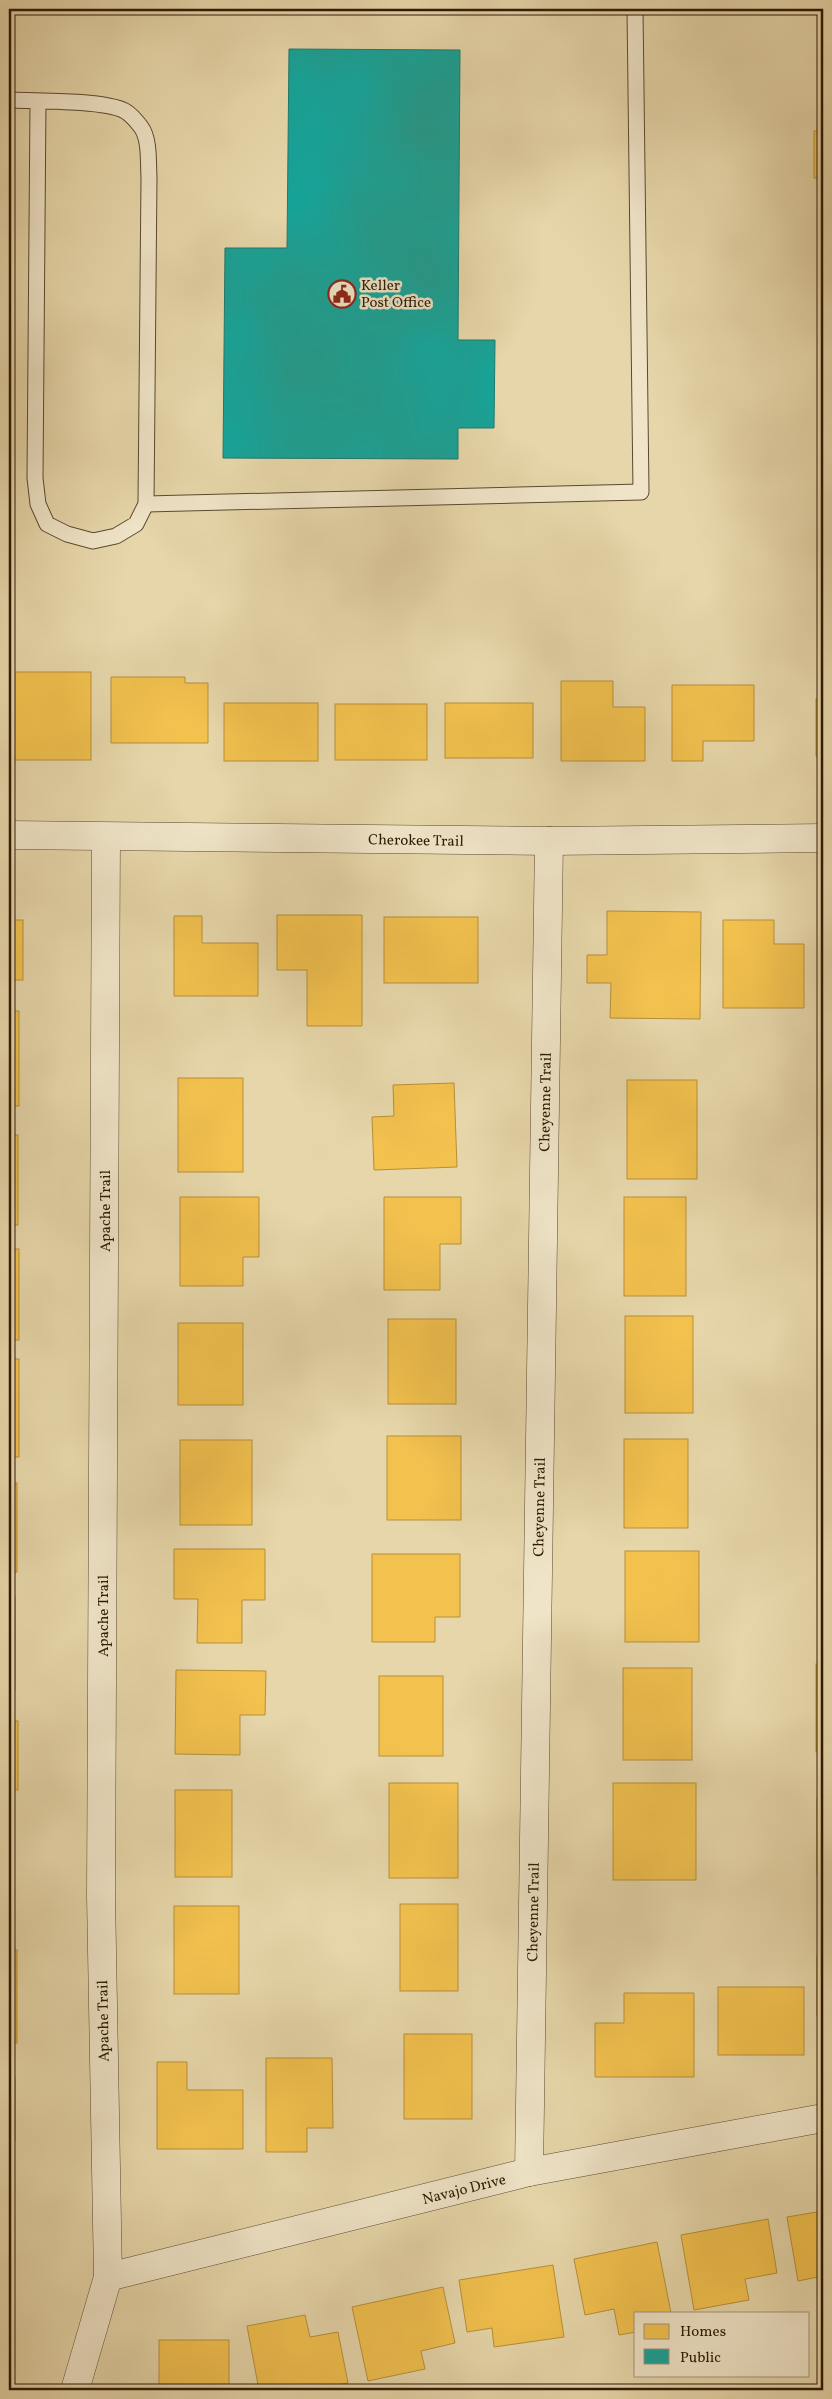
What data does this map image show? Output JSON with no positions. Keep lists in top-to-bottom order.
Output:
{
  "streets": {
    "street": [
      "Cherokee Trail",
      "Cheyenne Trail",
      "Apache Trail",
      "Navajo Drive"
    ]
  },
  "crossings": [
    ["Cherokee Trail", "Cheyenne Trail"],
    ["Cherokee Trail", "Apache Trail"],
    ["Cheyenne Trail", "Navajo Drive"],
    ["Apache Trail", "Navajo Drive"]
  ],
  "places": {
    "public building": ["Keller Post Office"]
  },
  "legend": ["Homes", "Public"]
}
